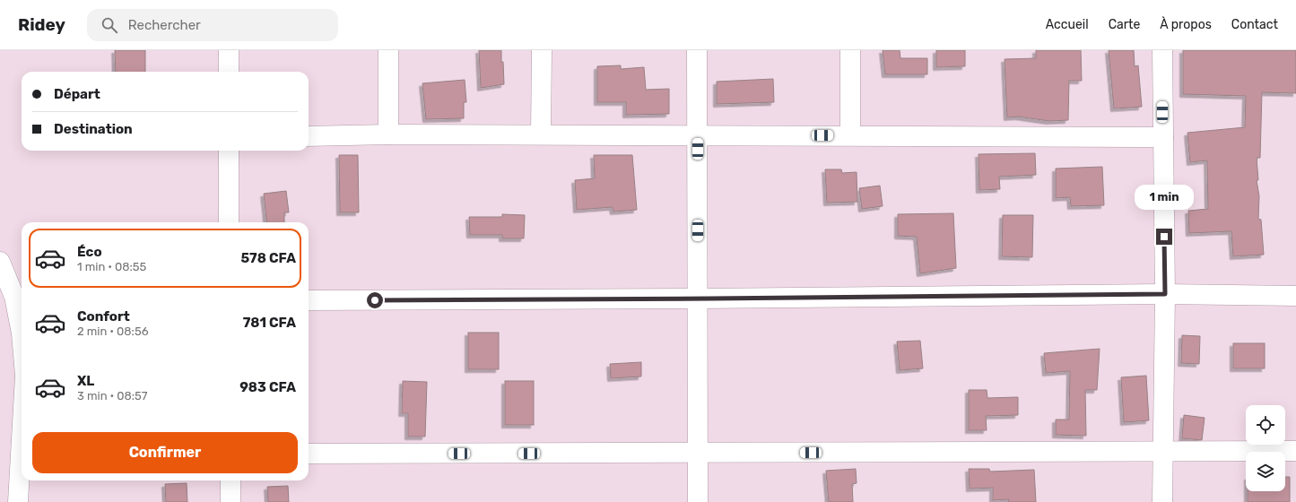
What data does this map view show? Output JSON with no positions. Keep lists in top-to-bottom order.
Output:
{
  "page": {
    "header": "Ridey",
    "search": "Rechercher",
    "nav": [
      "Accueil",
      "Carte",
      "À propos",
      "Contact"
    ],
    "banner": ["Départ", "Destination"],
    "bubble": "1 min",
    "list": [
      {
        "name": "Éco",
        "note": "1 min · 08:55",
        "value": "578 CFA"
      },
      {
        "name": "Confort",
        "note": "2 min · 08:56",
        "value": "781 CFA"
      },
      {
        "name": "XL",
        "note": "3 min · 08:57",
        "value": "983 CFA"
      }
    ],
    "buttons": "Confirmer"
  }
}
